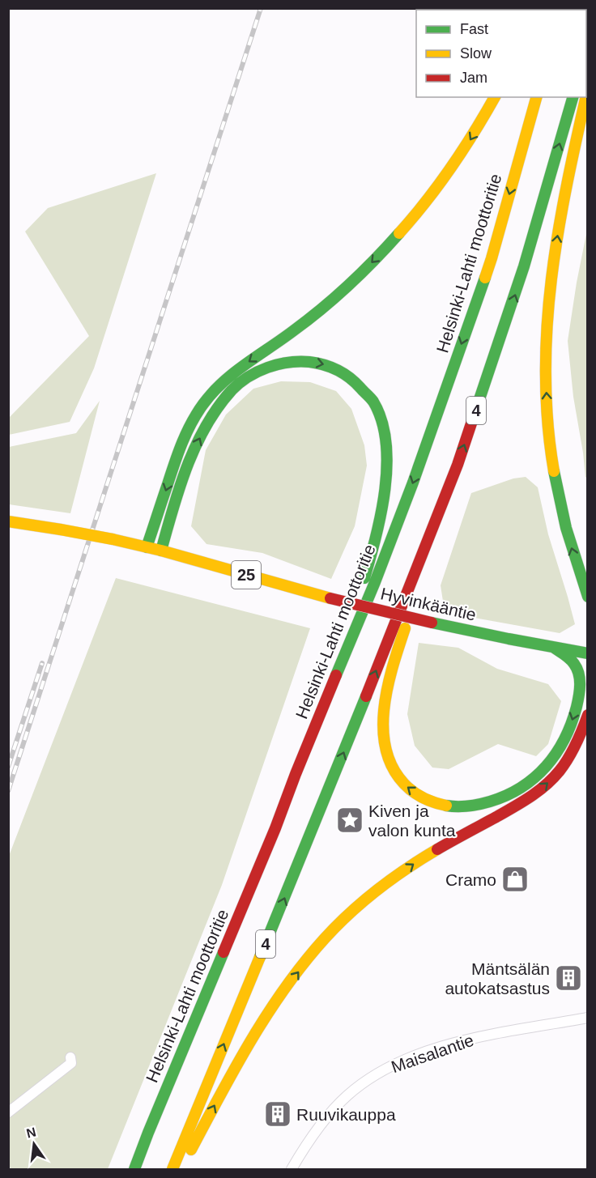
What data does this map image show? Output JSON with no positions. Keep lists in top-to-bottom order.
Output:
{
  "streets": {
    "highway": [
      "Helsinki-Lahti moottoritie",
      "4",
      "25",
      "Hyvinkääntie"
    ],
    "street": ["Maisalantie"]
  },
  "places": {
    "place": ["Kiven ja valon kunta"],
    "shop": ["Cramo"],
    "building": ["Mäntsälän autokatsastus", "Ruuvikauppa"]
  },
  "legend": ["Fast", "Slow", "Jam"],
  "north": "top"
}
